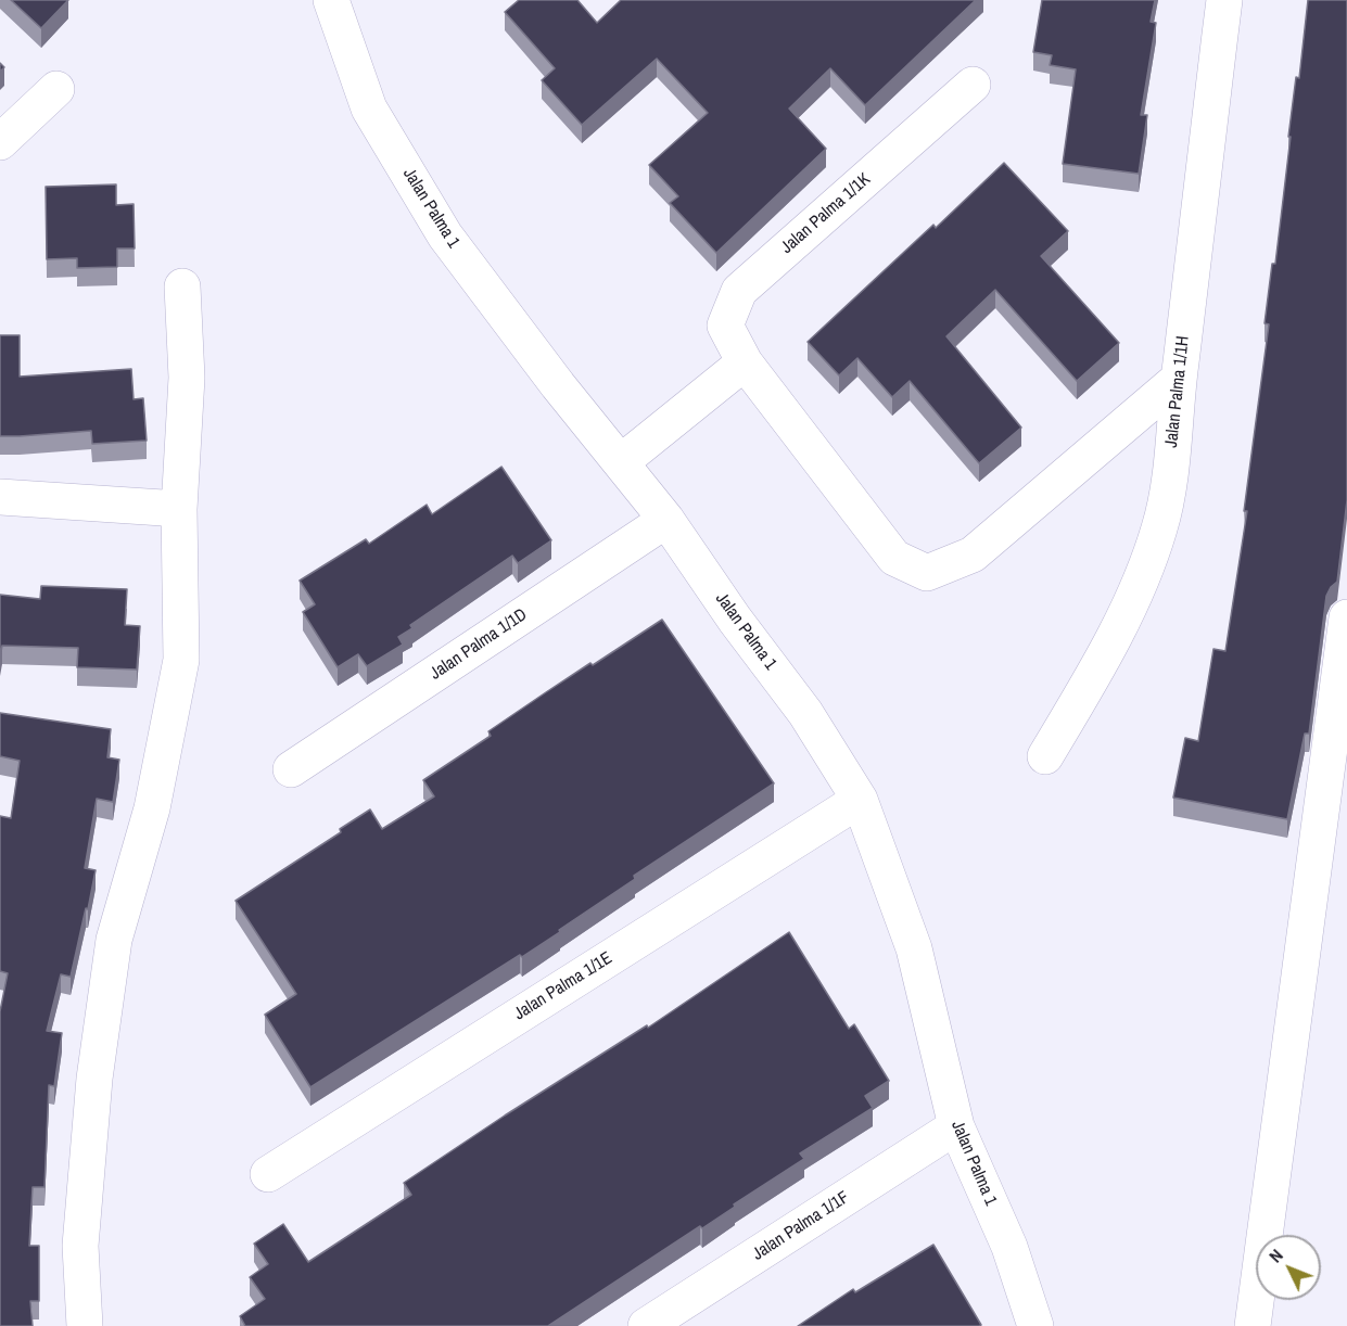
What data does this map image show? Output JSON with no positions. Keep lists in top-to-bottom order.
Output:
{
  "streets": {
    "street": [
      "Jalan Palma 1",
      "Jalan Palma 1/1K",
      "Jalan Palma 1/1H",
      "Jalan Palma 1/1D",
      "Jalan Palma 1/1E",
      "Jalan Palma 1/1F"
    ]
  },
  "crossings": [
    ["Jalan Palma 1", "Jalan Palma 1/1D"],
    ["Jalan Palma 1", "Jalan Palma 1/1E"],
    ["Jalan Palma 1", "Jalan Palma 1/1F"]
  ],
  "north": "top left"
}
